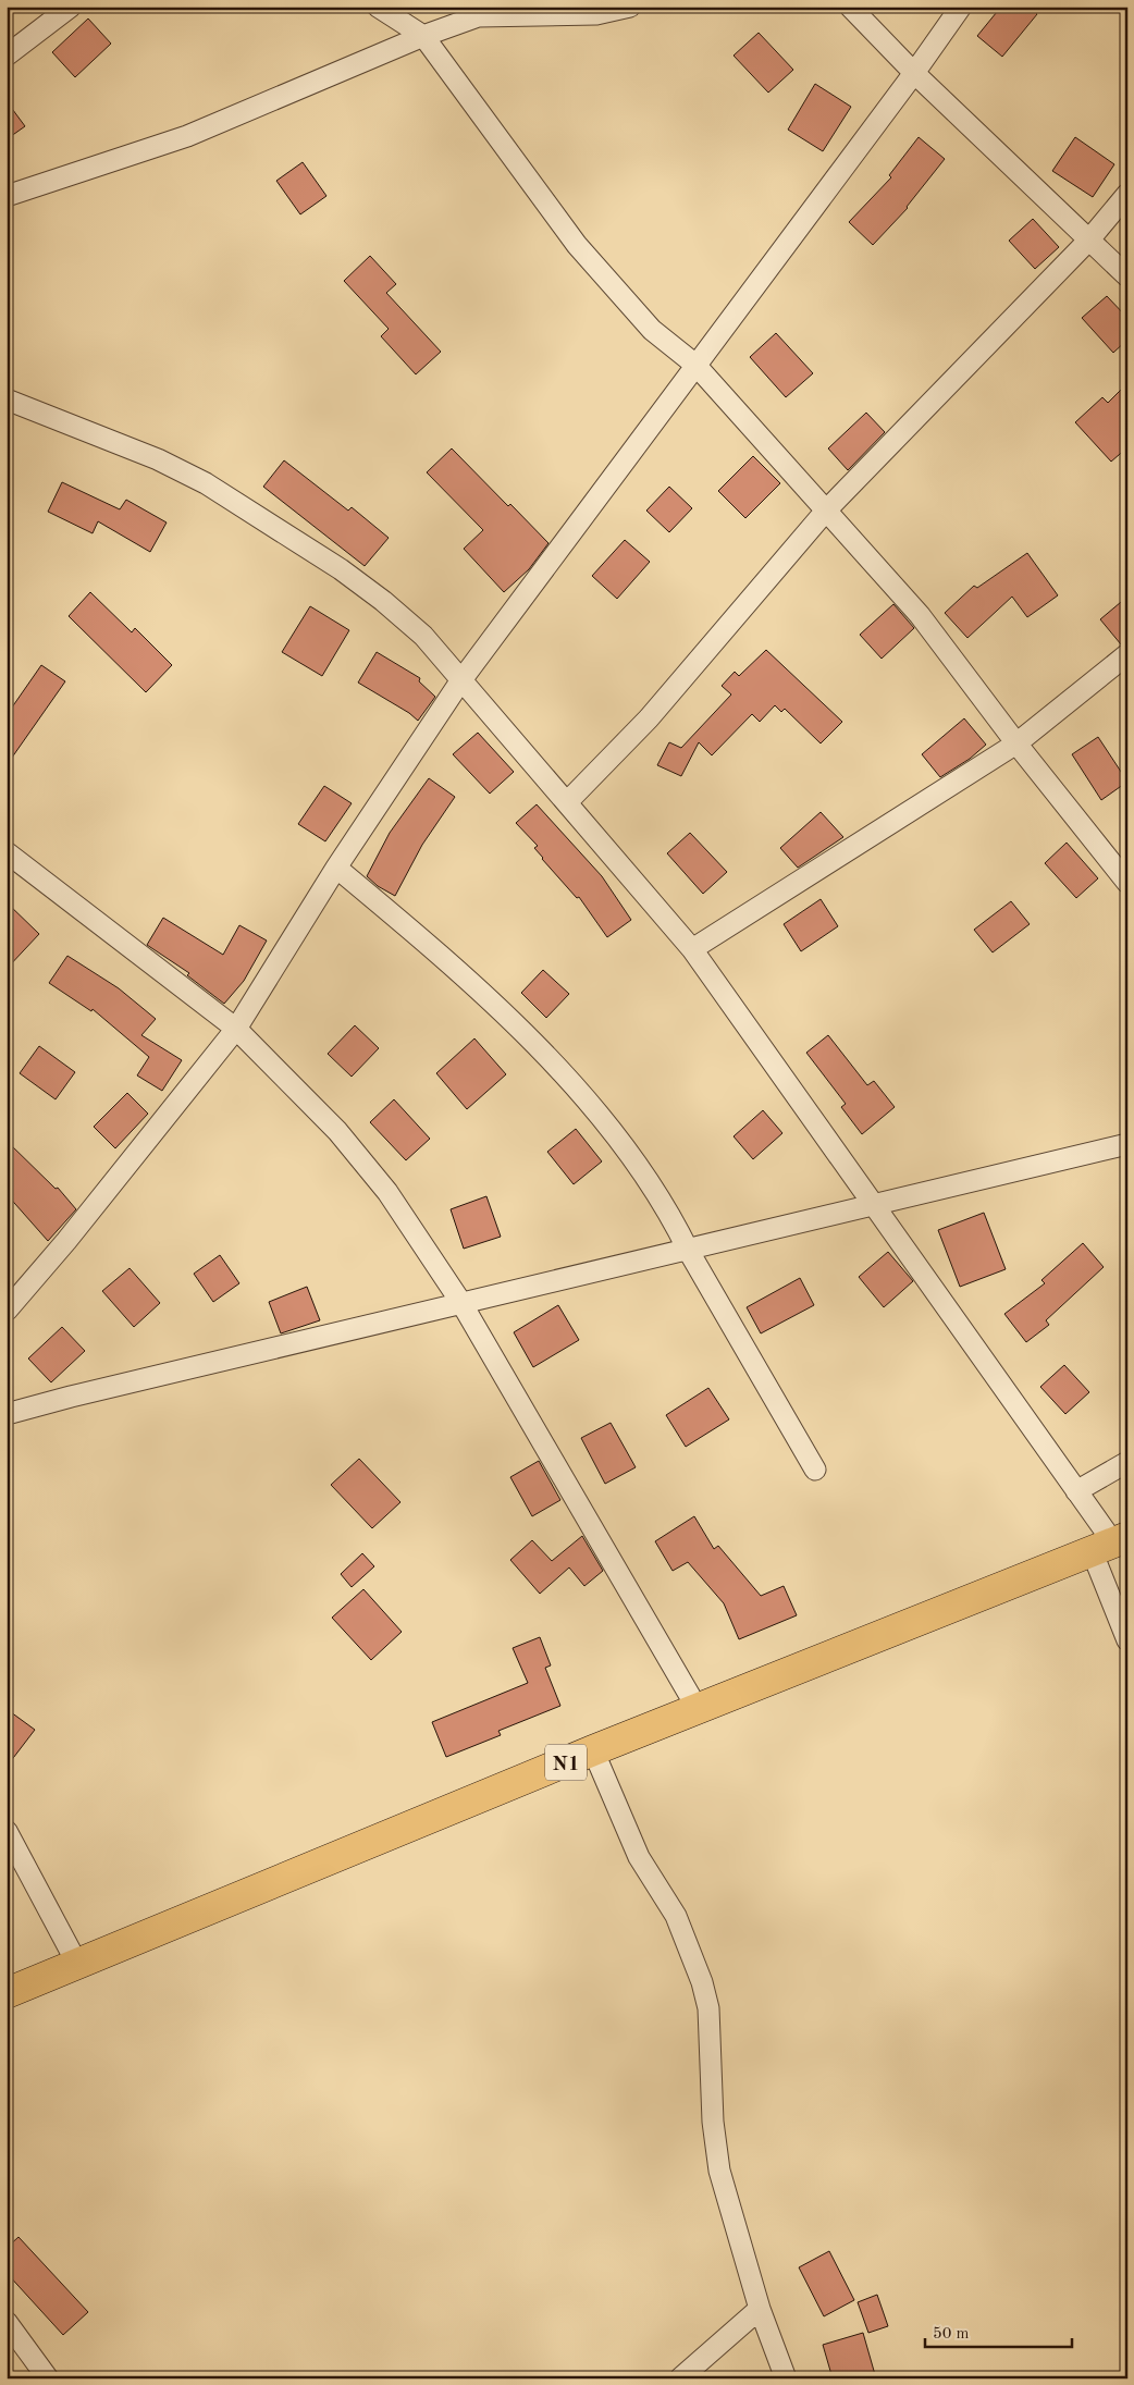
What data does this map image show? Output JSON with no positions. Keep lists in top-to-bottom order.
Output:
{
  "streets": {
    "main road": ["N1"]
  },
  "scale_bar": "50 m"
}
